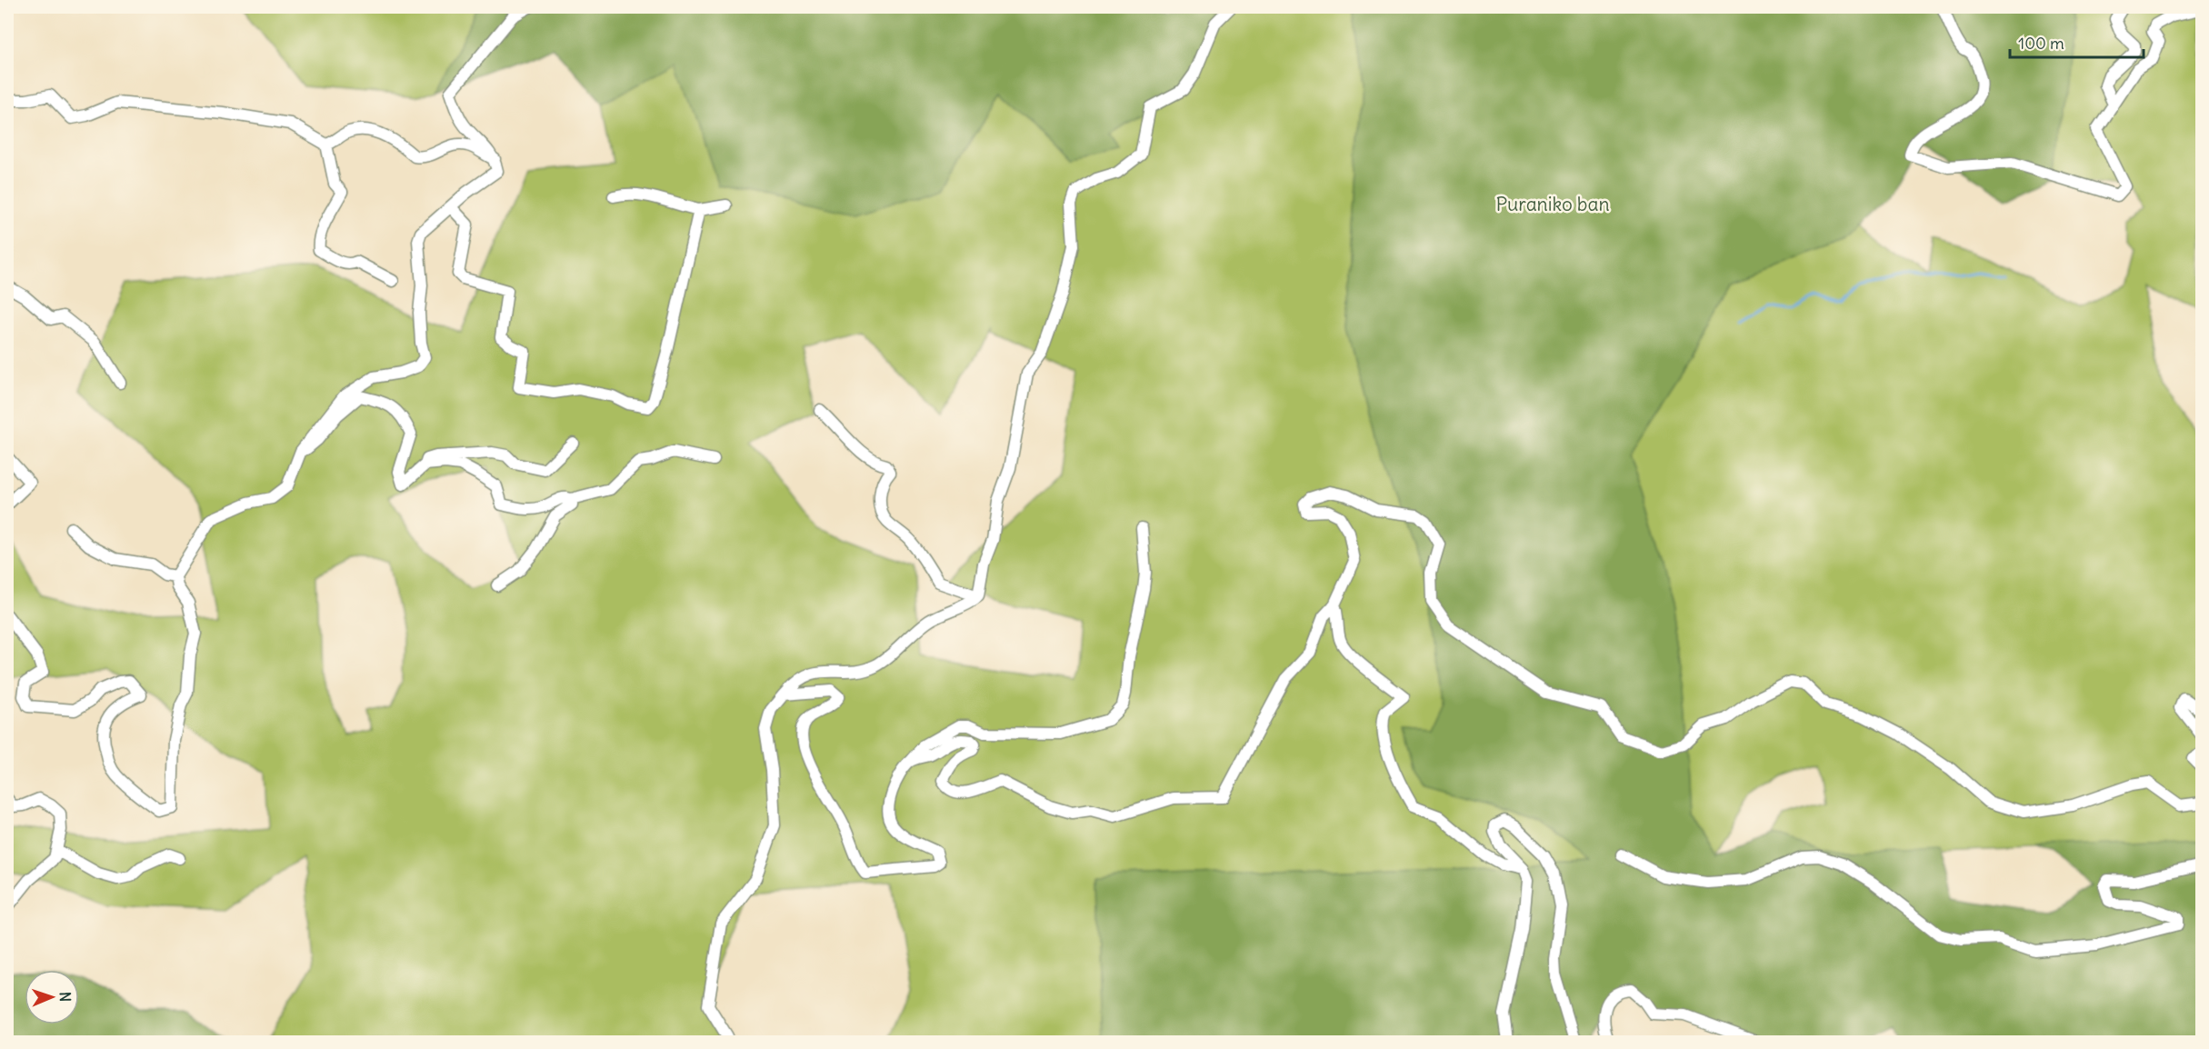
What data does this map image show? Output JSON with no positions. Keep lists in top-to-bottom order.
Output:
{
  "parks": ["Puraniko ban"],
  "scale_bar": "100 m",
  "north": "right"
}
